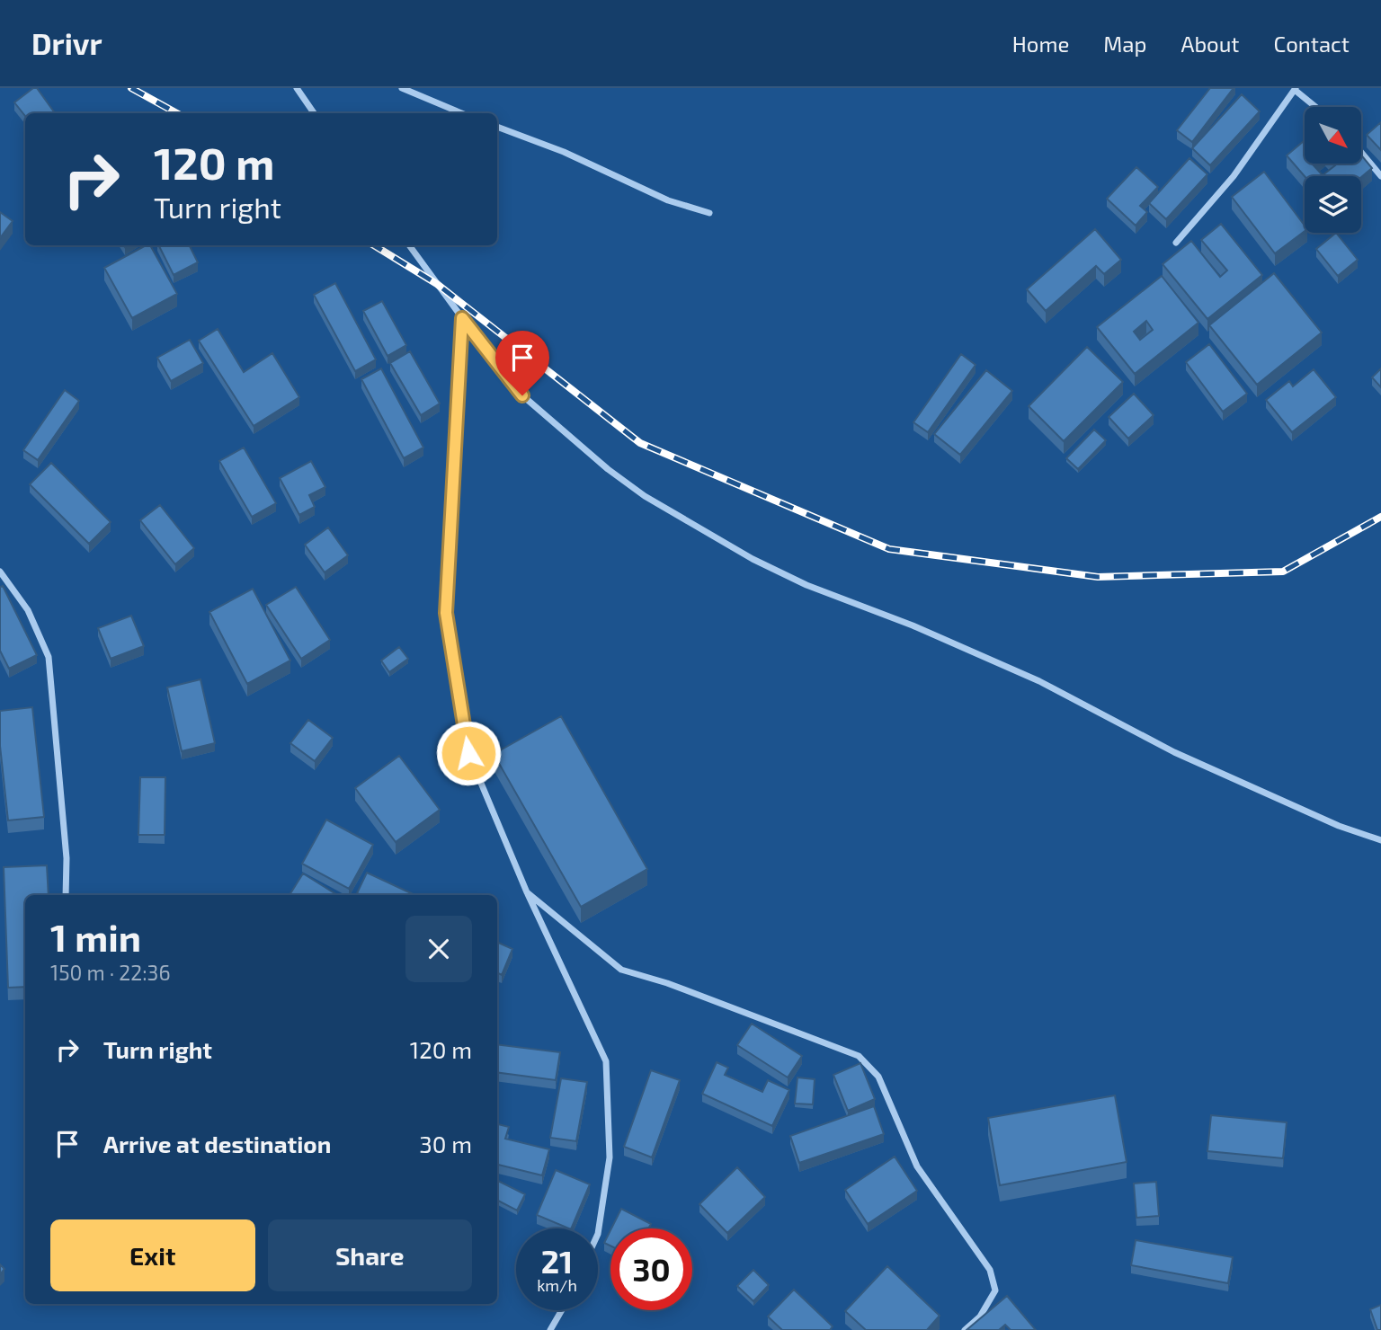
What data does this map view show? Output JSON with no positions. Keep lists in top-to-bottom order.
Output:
{
  "north": "bottom right",
  "page": {
    "header": "Drivr",
    "nav": [
      "Home",
      "Map",
      "About",
      "Contact"
    ],
    "turn": ["120 m", "Turn right"],
    "heading": ["1 min", "150 m · 22:36"],
    "list": [
      {
        "name": "Turn right",
        "value": "120 m"
      },
      {
        "name": "Arrive at destination",
        "value": "30 m"
      }
    ],
    "buttons": ["Exit", "Share"],
    "speed": "21 km/h",
    "limit": "30"
  }
}
